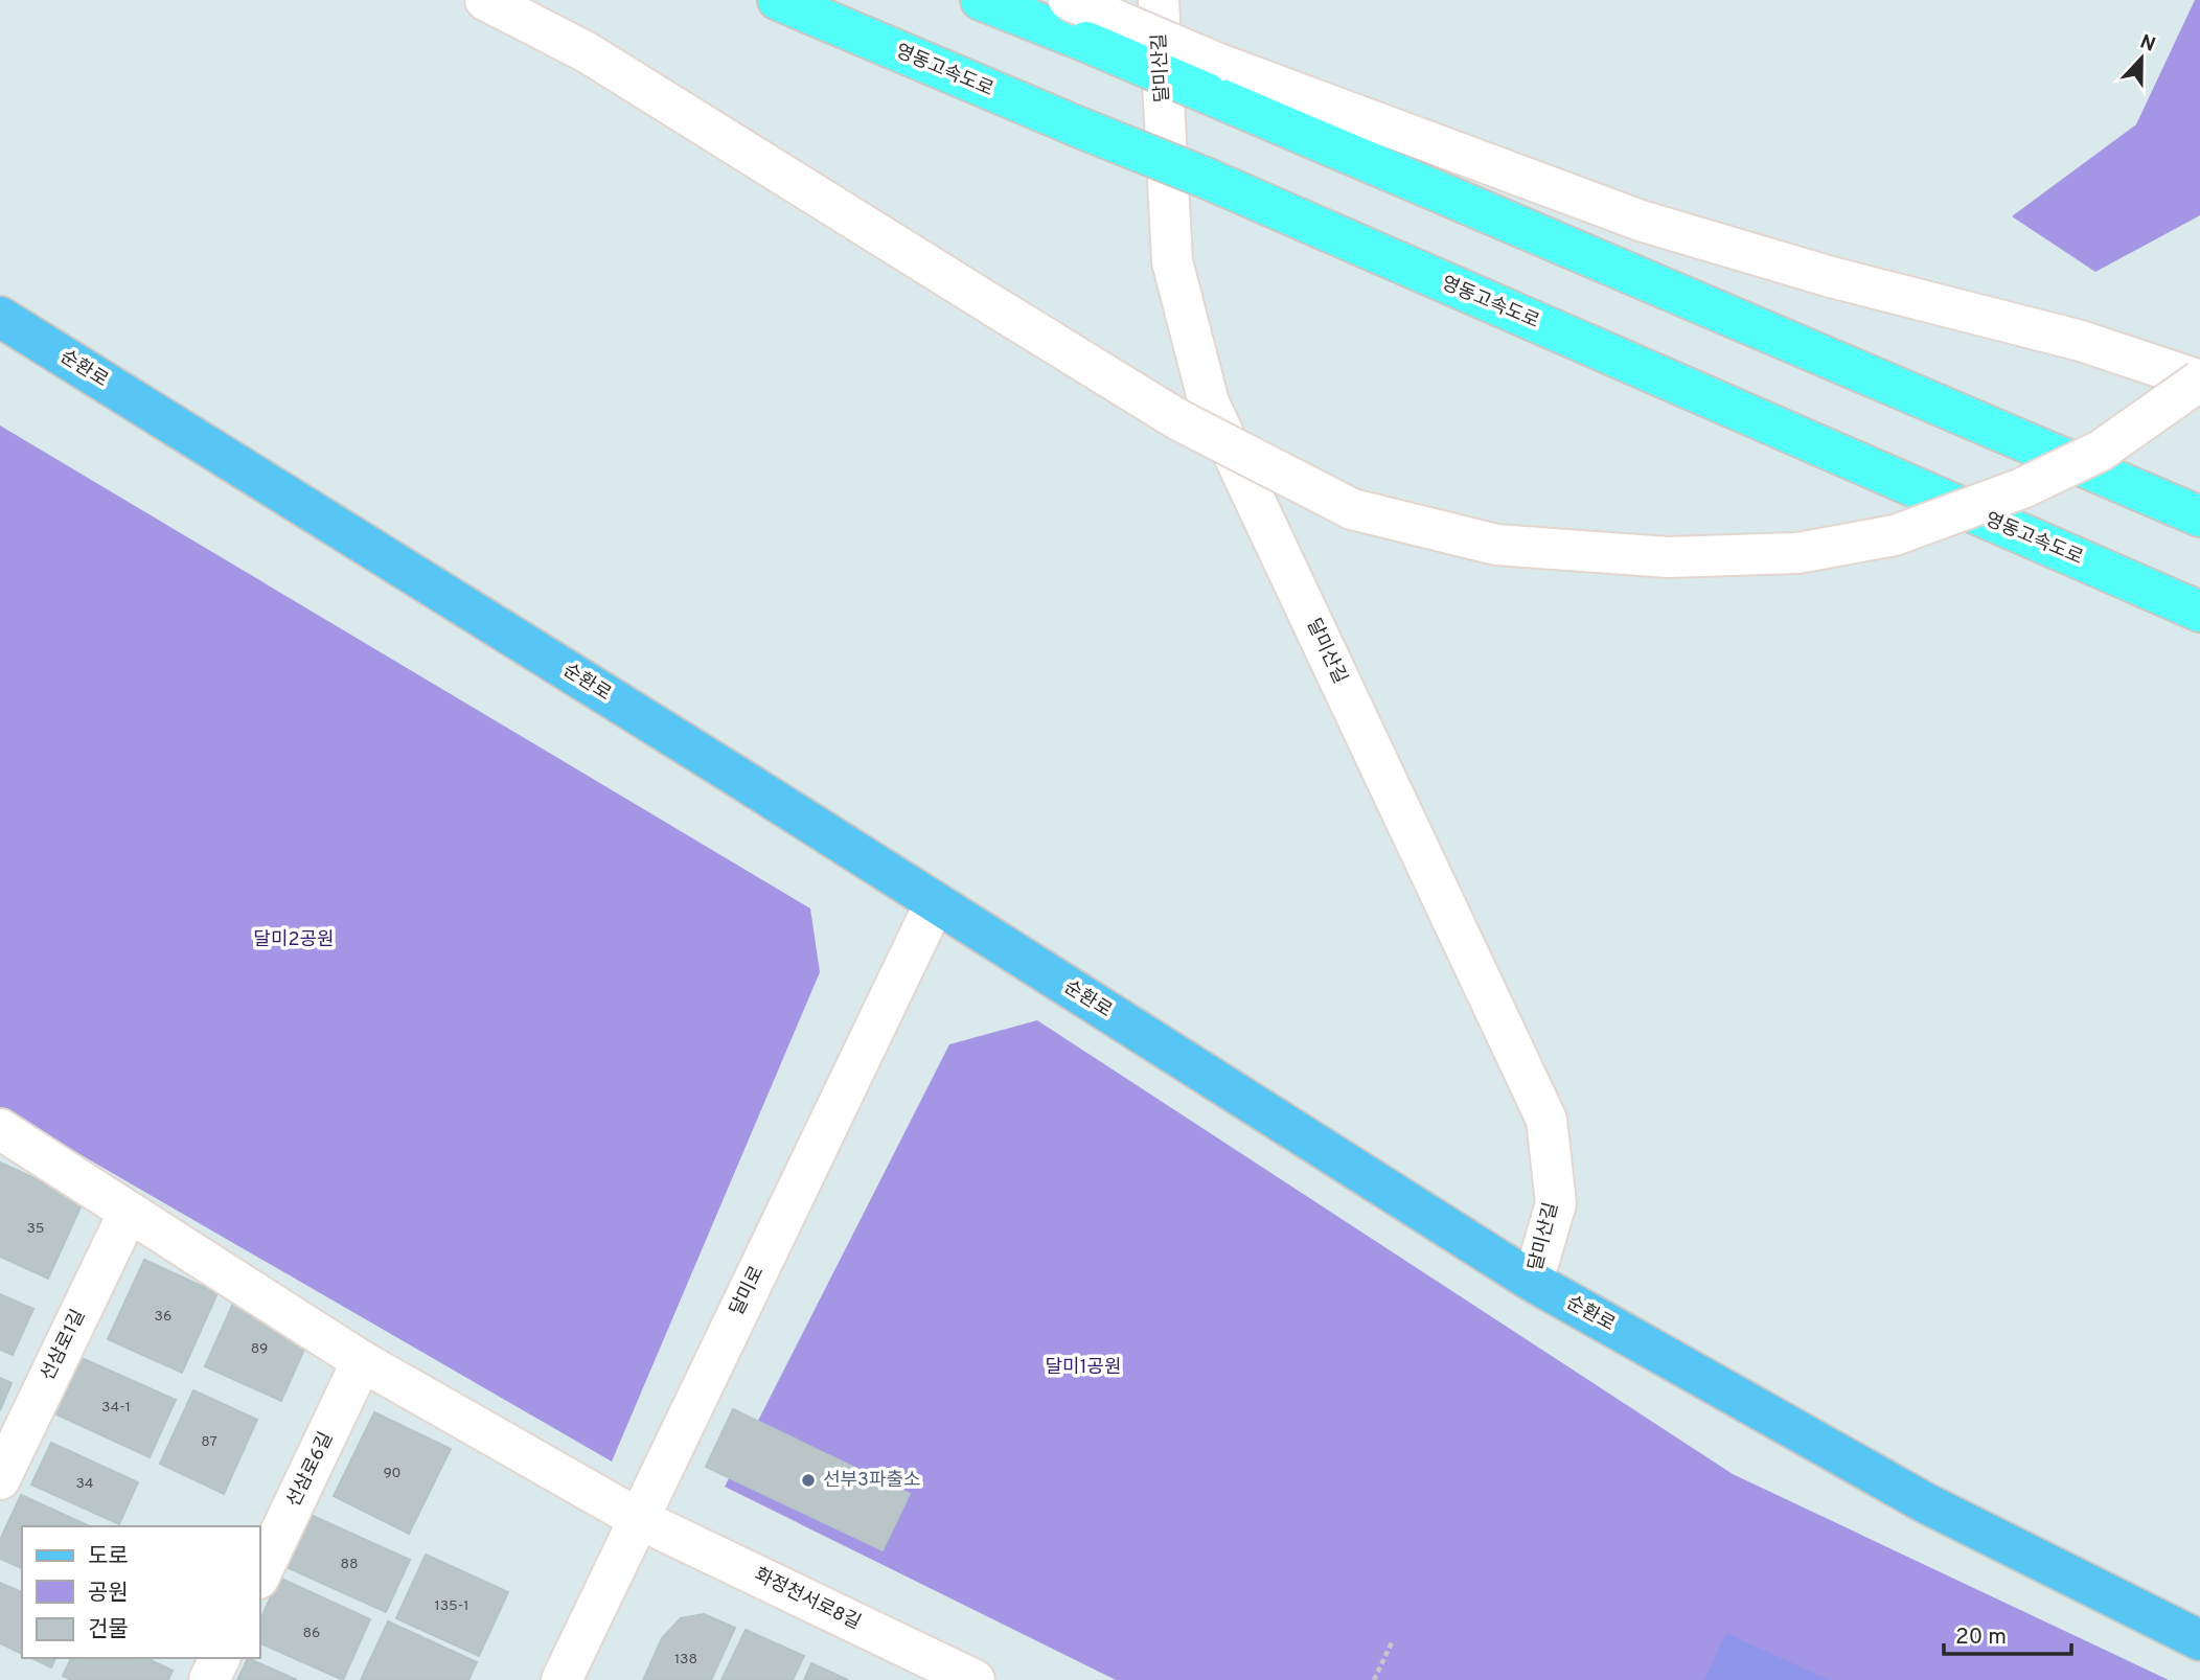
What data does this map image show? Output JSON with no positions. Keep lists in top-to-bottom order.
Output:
{
  "streets": {
    "highway": ["영동고속도로"],
    "main road": ["순환로"],
    "street": [
      "달미산길",
      "달미로",
      "선삼로1길",
      "선삼로6길",
      "화정천서로8길"
    ]
  },
  "crossings": [
    ["달미산길", "순환로"],
    ["순환로", "달미로"],
    ["달미로", "화정천서로8길"],
    ["선삼로1길", "화정천서로8길"],
    ["선삼로6길", "화정천서로8길"]
  ],
  "parks": ["달미2공원", "달미1공원"],
  "places": ["선부3파출소"],
  "house_numbers": [
    "35",
    "36",
    "89",
    "34-1",
    "87",
    "90",
    "34",
    "88",
    "135-1",
    "86",
    "138"
  ],
  "legend": ["도로", "공원", "건물"],
  "scale_bar": "20 m",
  "north": "top"
}
